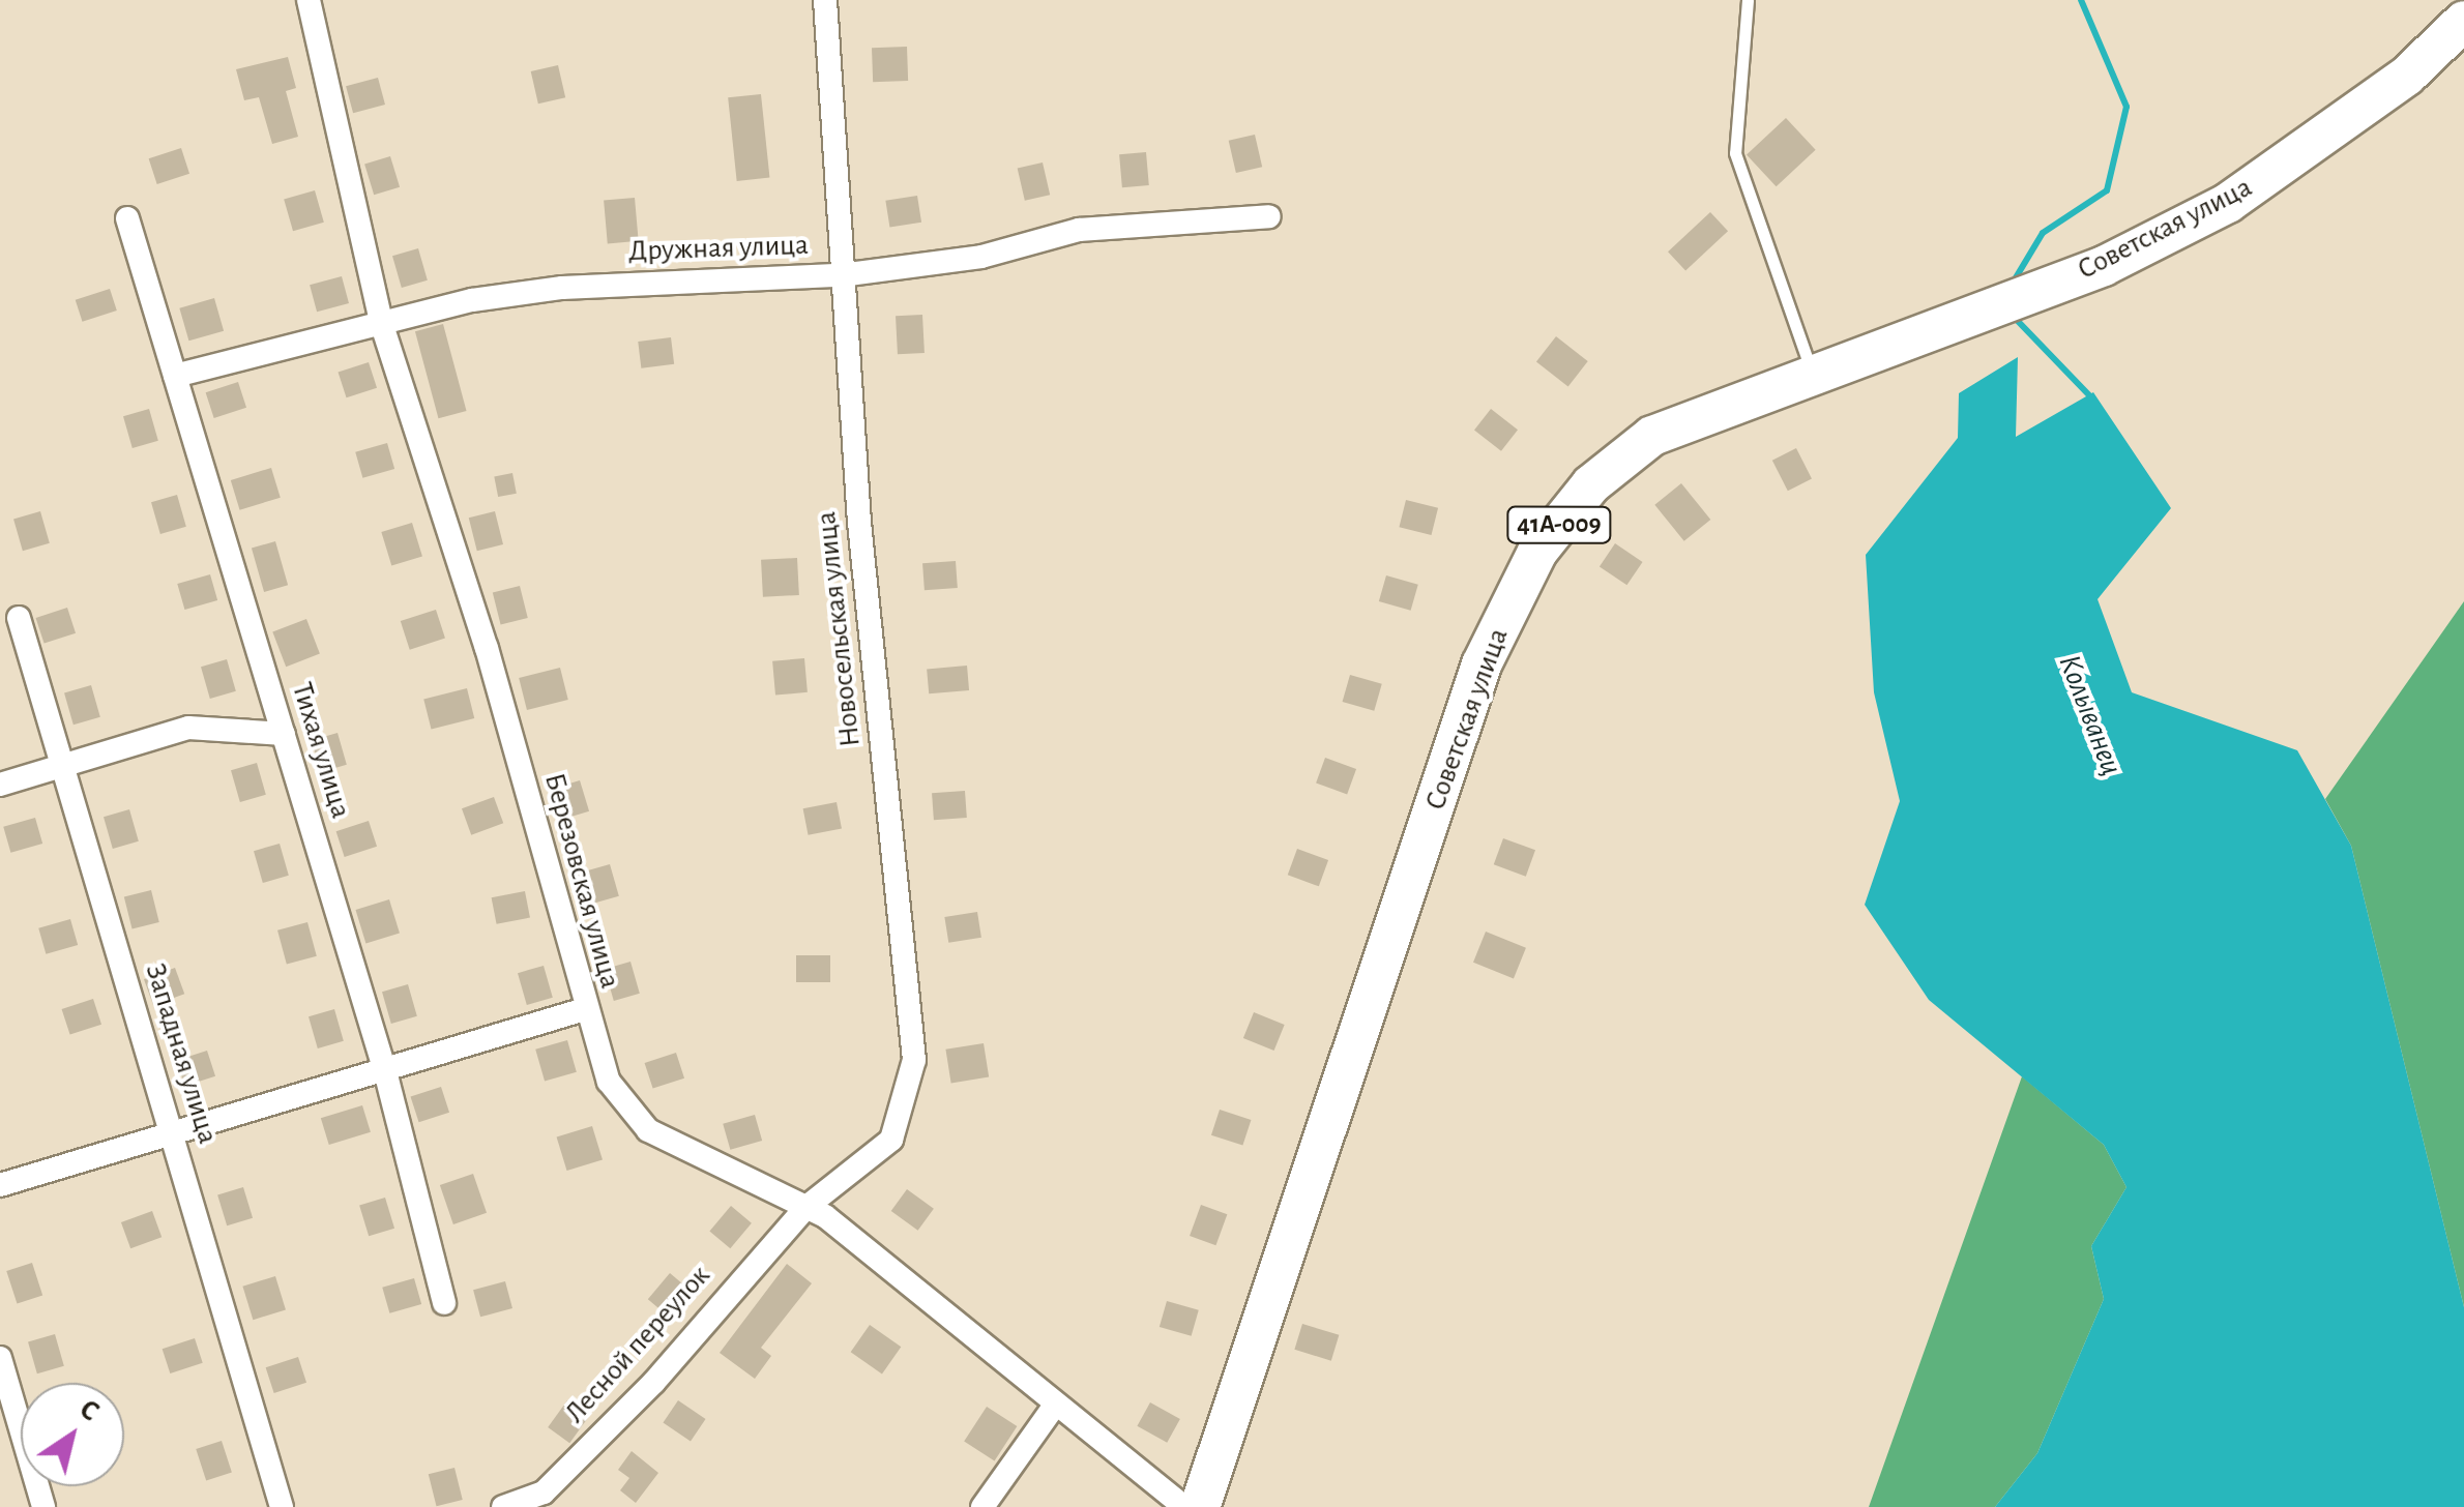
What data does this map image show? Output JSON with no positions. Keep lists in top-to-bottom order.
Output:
{
  "streets": {
    "main road": ["Советская улица", "41А-009"],
    "street": [
      "Дружная улица",
      "Новосельская улица",
      "Тихая улица",
      "Березовская улица",
      "Западная улица",
      "Лесной переулок"
    ]
  },
  "crossings": [
    ["Дружная улица", "Новосельская улица"],
    ["Дружная улица", "Тихая улица"],
    ["Дружная улица", "Березовская улица"],
    ["Новосельская улица", "Березовская улица"],
    ["Новосельская улица", "Лесной переулок"],
    ["Березовская улица", "Лесной переулок"]
  ],
  "water": ["Колыванец"],
  "north": "top right"
}
